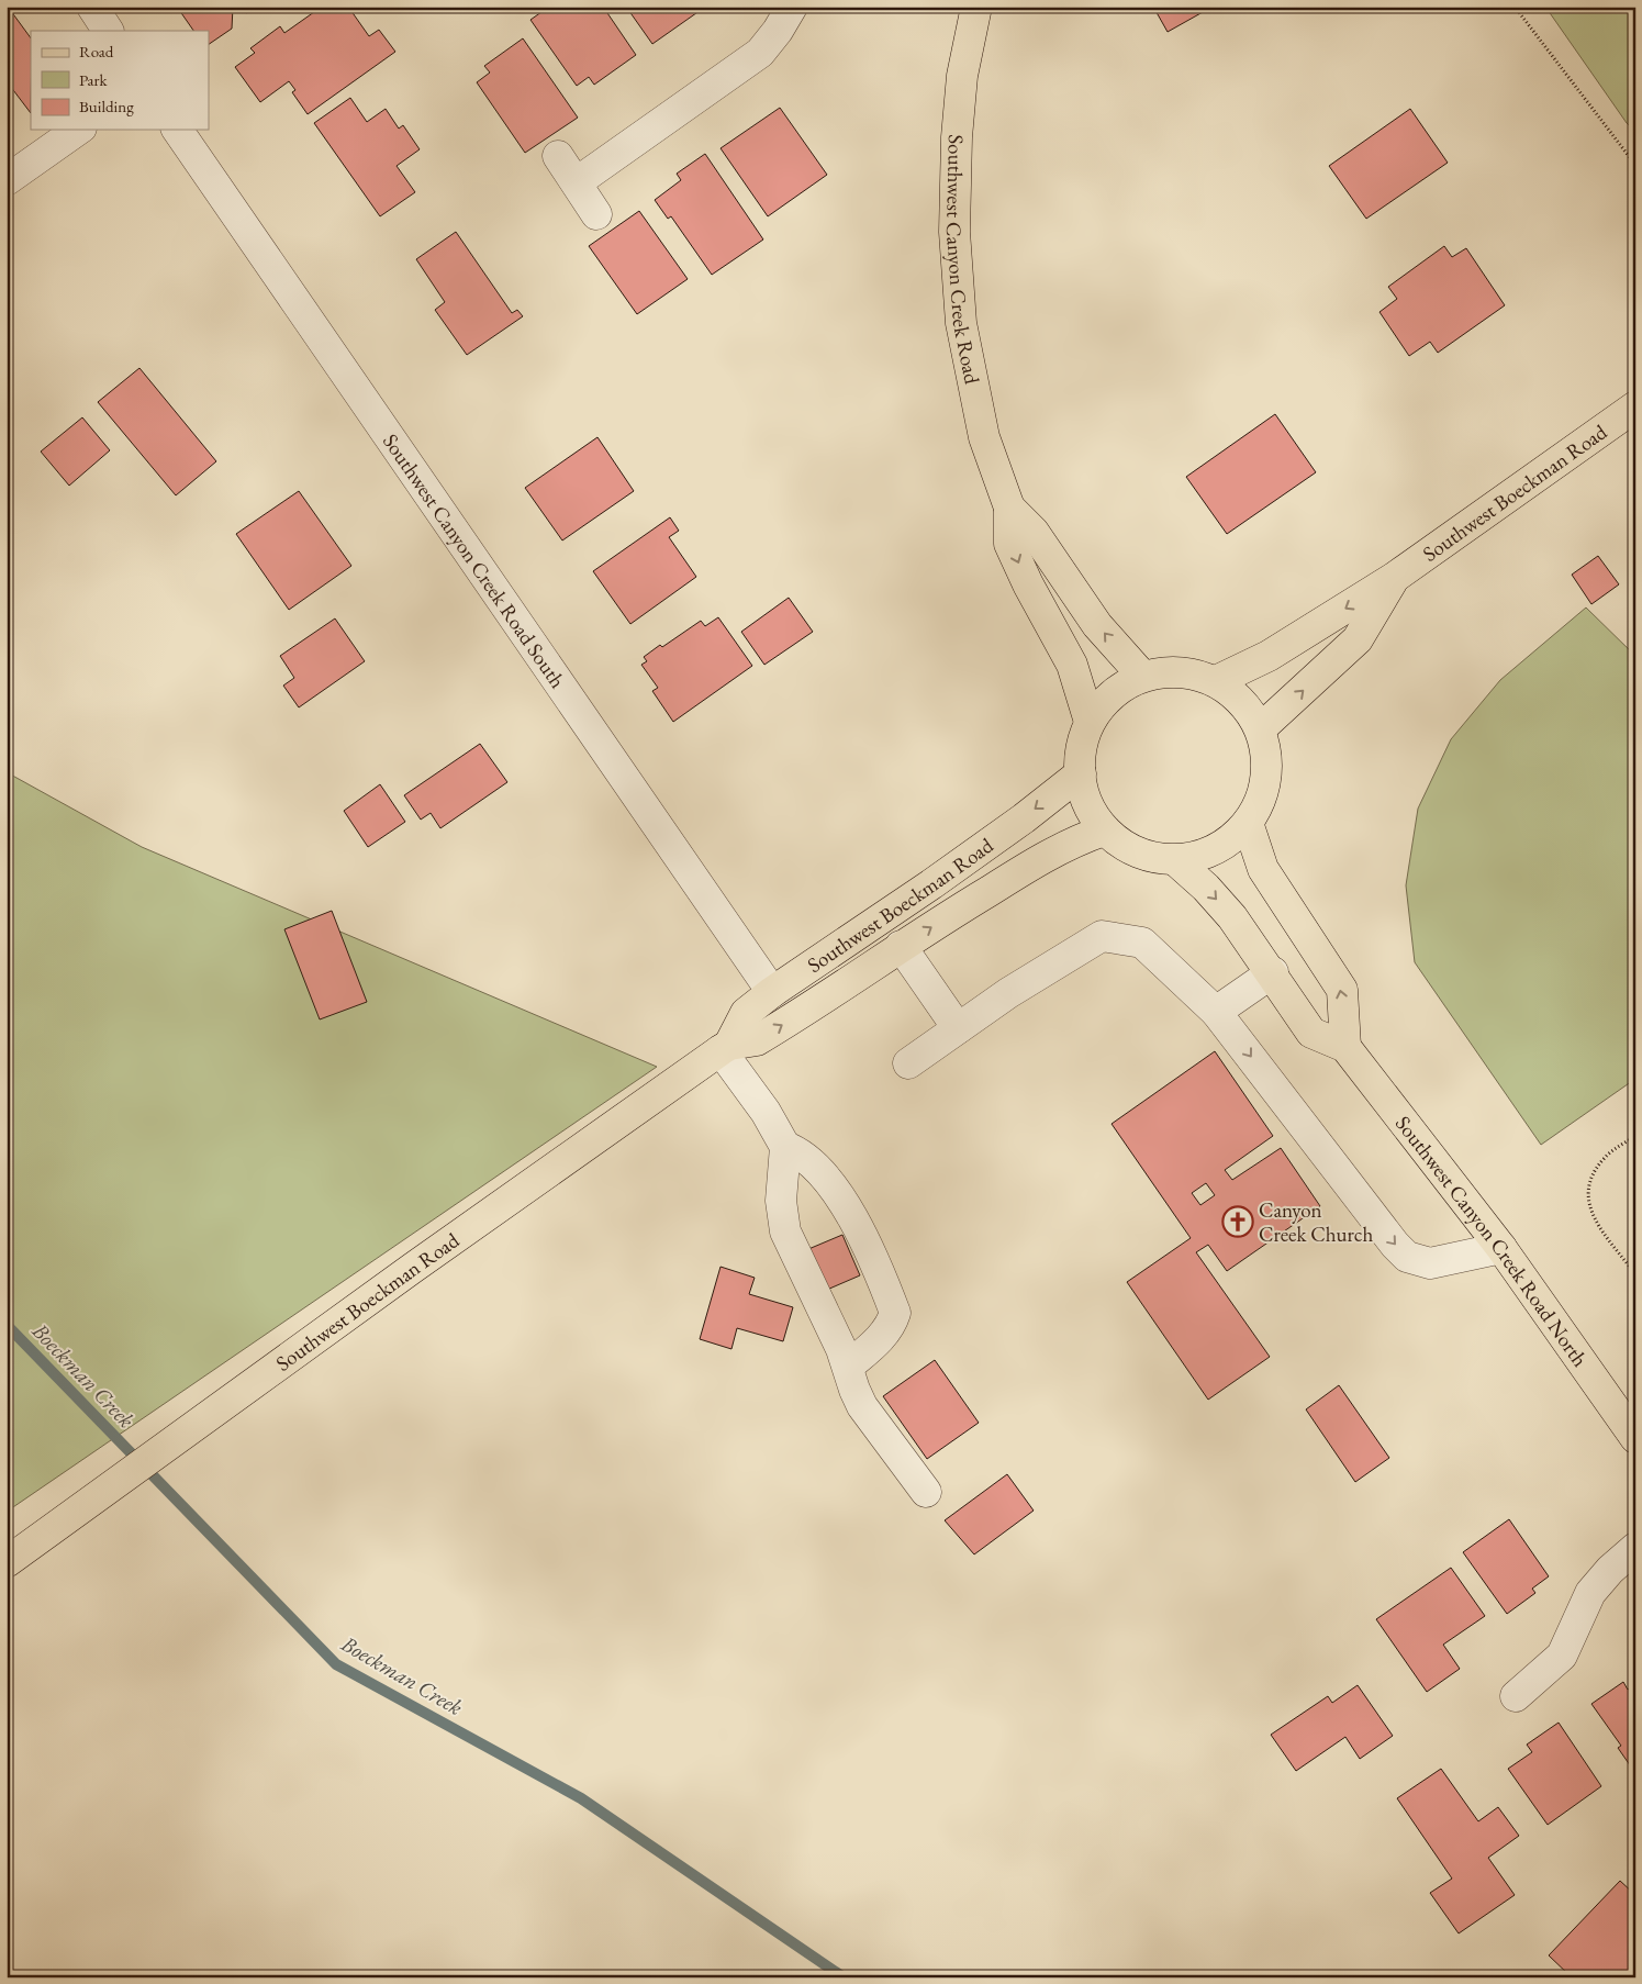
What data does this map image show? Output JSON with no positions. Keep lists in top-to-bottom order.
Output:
{
  "streets": {
    "main road": ["Southwest Canyon Creek Road", "Southwest Boeckman Road", "Southwest Canyon Creek Road North"],
    "street": ["Southwest Canyon Creek Road South"]
  },
  "crossings": [
    ["Southwest Canyon Creek Road", "Southwest Boeckman Road"],
    ["Southwest Canyon Creek Road", "Southwest Canyon Creek Road North"],
    ["Southwest Boeckman Road", "Southwest Canyon Creek Road South"],
    ["Southwest Boeckman Road", "Southwest Canyon Creek Road North"]
  ],
  "water": ["Boeckman Creek"],
  "places": {
    "church": ["Canyon Creek Church"]
  },
  "legend": ["Road", "Park", "Building"]
}
